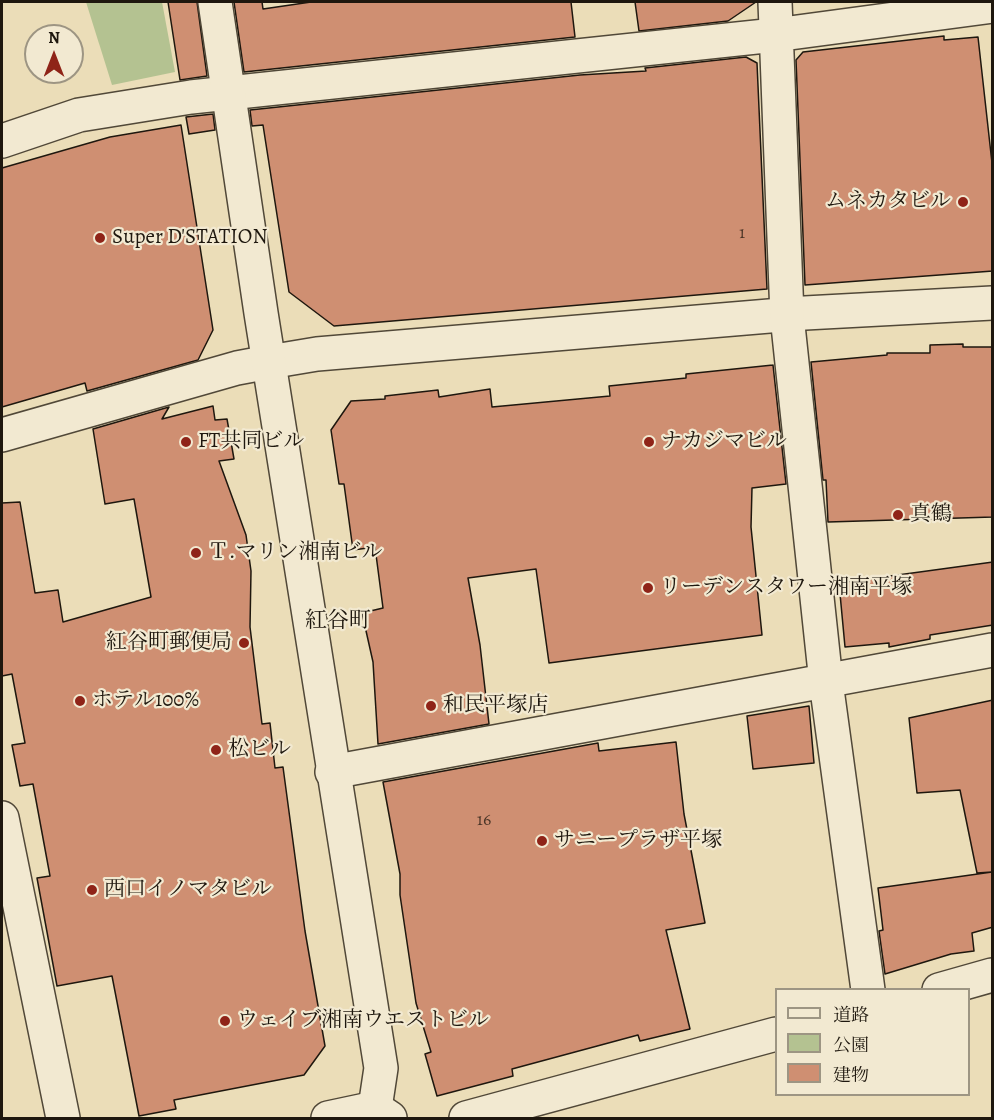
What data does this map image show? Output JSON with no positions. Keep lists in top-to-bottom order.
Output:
{
  "districts": ["紅谷町"],
  "places": [
    "ムネカタビル",
    "Super D'STATION",
    "FT共同ビル",
    "ナカジマビル",
    "真鶴",
    "Ｔ.マリン湘南ビル",
    "リーデンスタワー湘南平塚",
    "紅谷町郵便局",
    "ホテル100%",
    "和民平塚店",
    "松ビル",
    "サニープラザ平塚",
    "西口イノマタビル",
    "ウェイブ湘南ウエストビル"
  ],
  "house_numbers": ["1", "16"],
  "legend": ["道路", "公園", "建物"],
  "north": "top"
}
